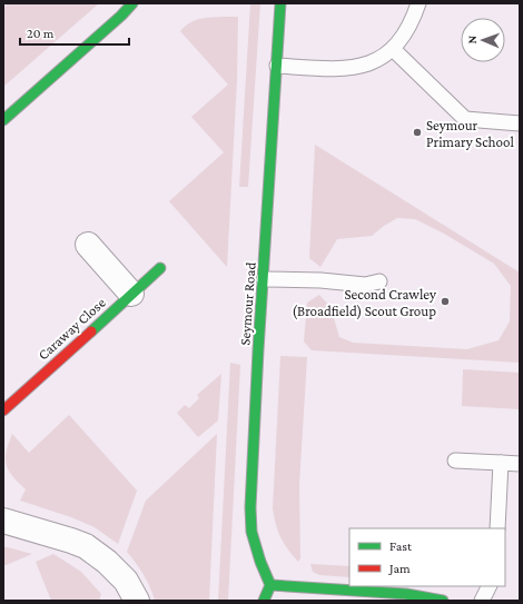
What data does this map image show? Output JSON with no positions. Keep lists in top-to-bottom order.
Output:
{
  "streets": {
    "street": ["Seymour Road", "Caraway Close"]
  },
  "places": ["Seymour Primary School", "Second Crawley (Broadfield) Scout Group"],
  "legend": ["Fast", "Jam"],
  "scale_bar": "20 m",
  "north": "left"
}
